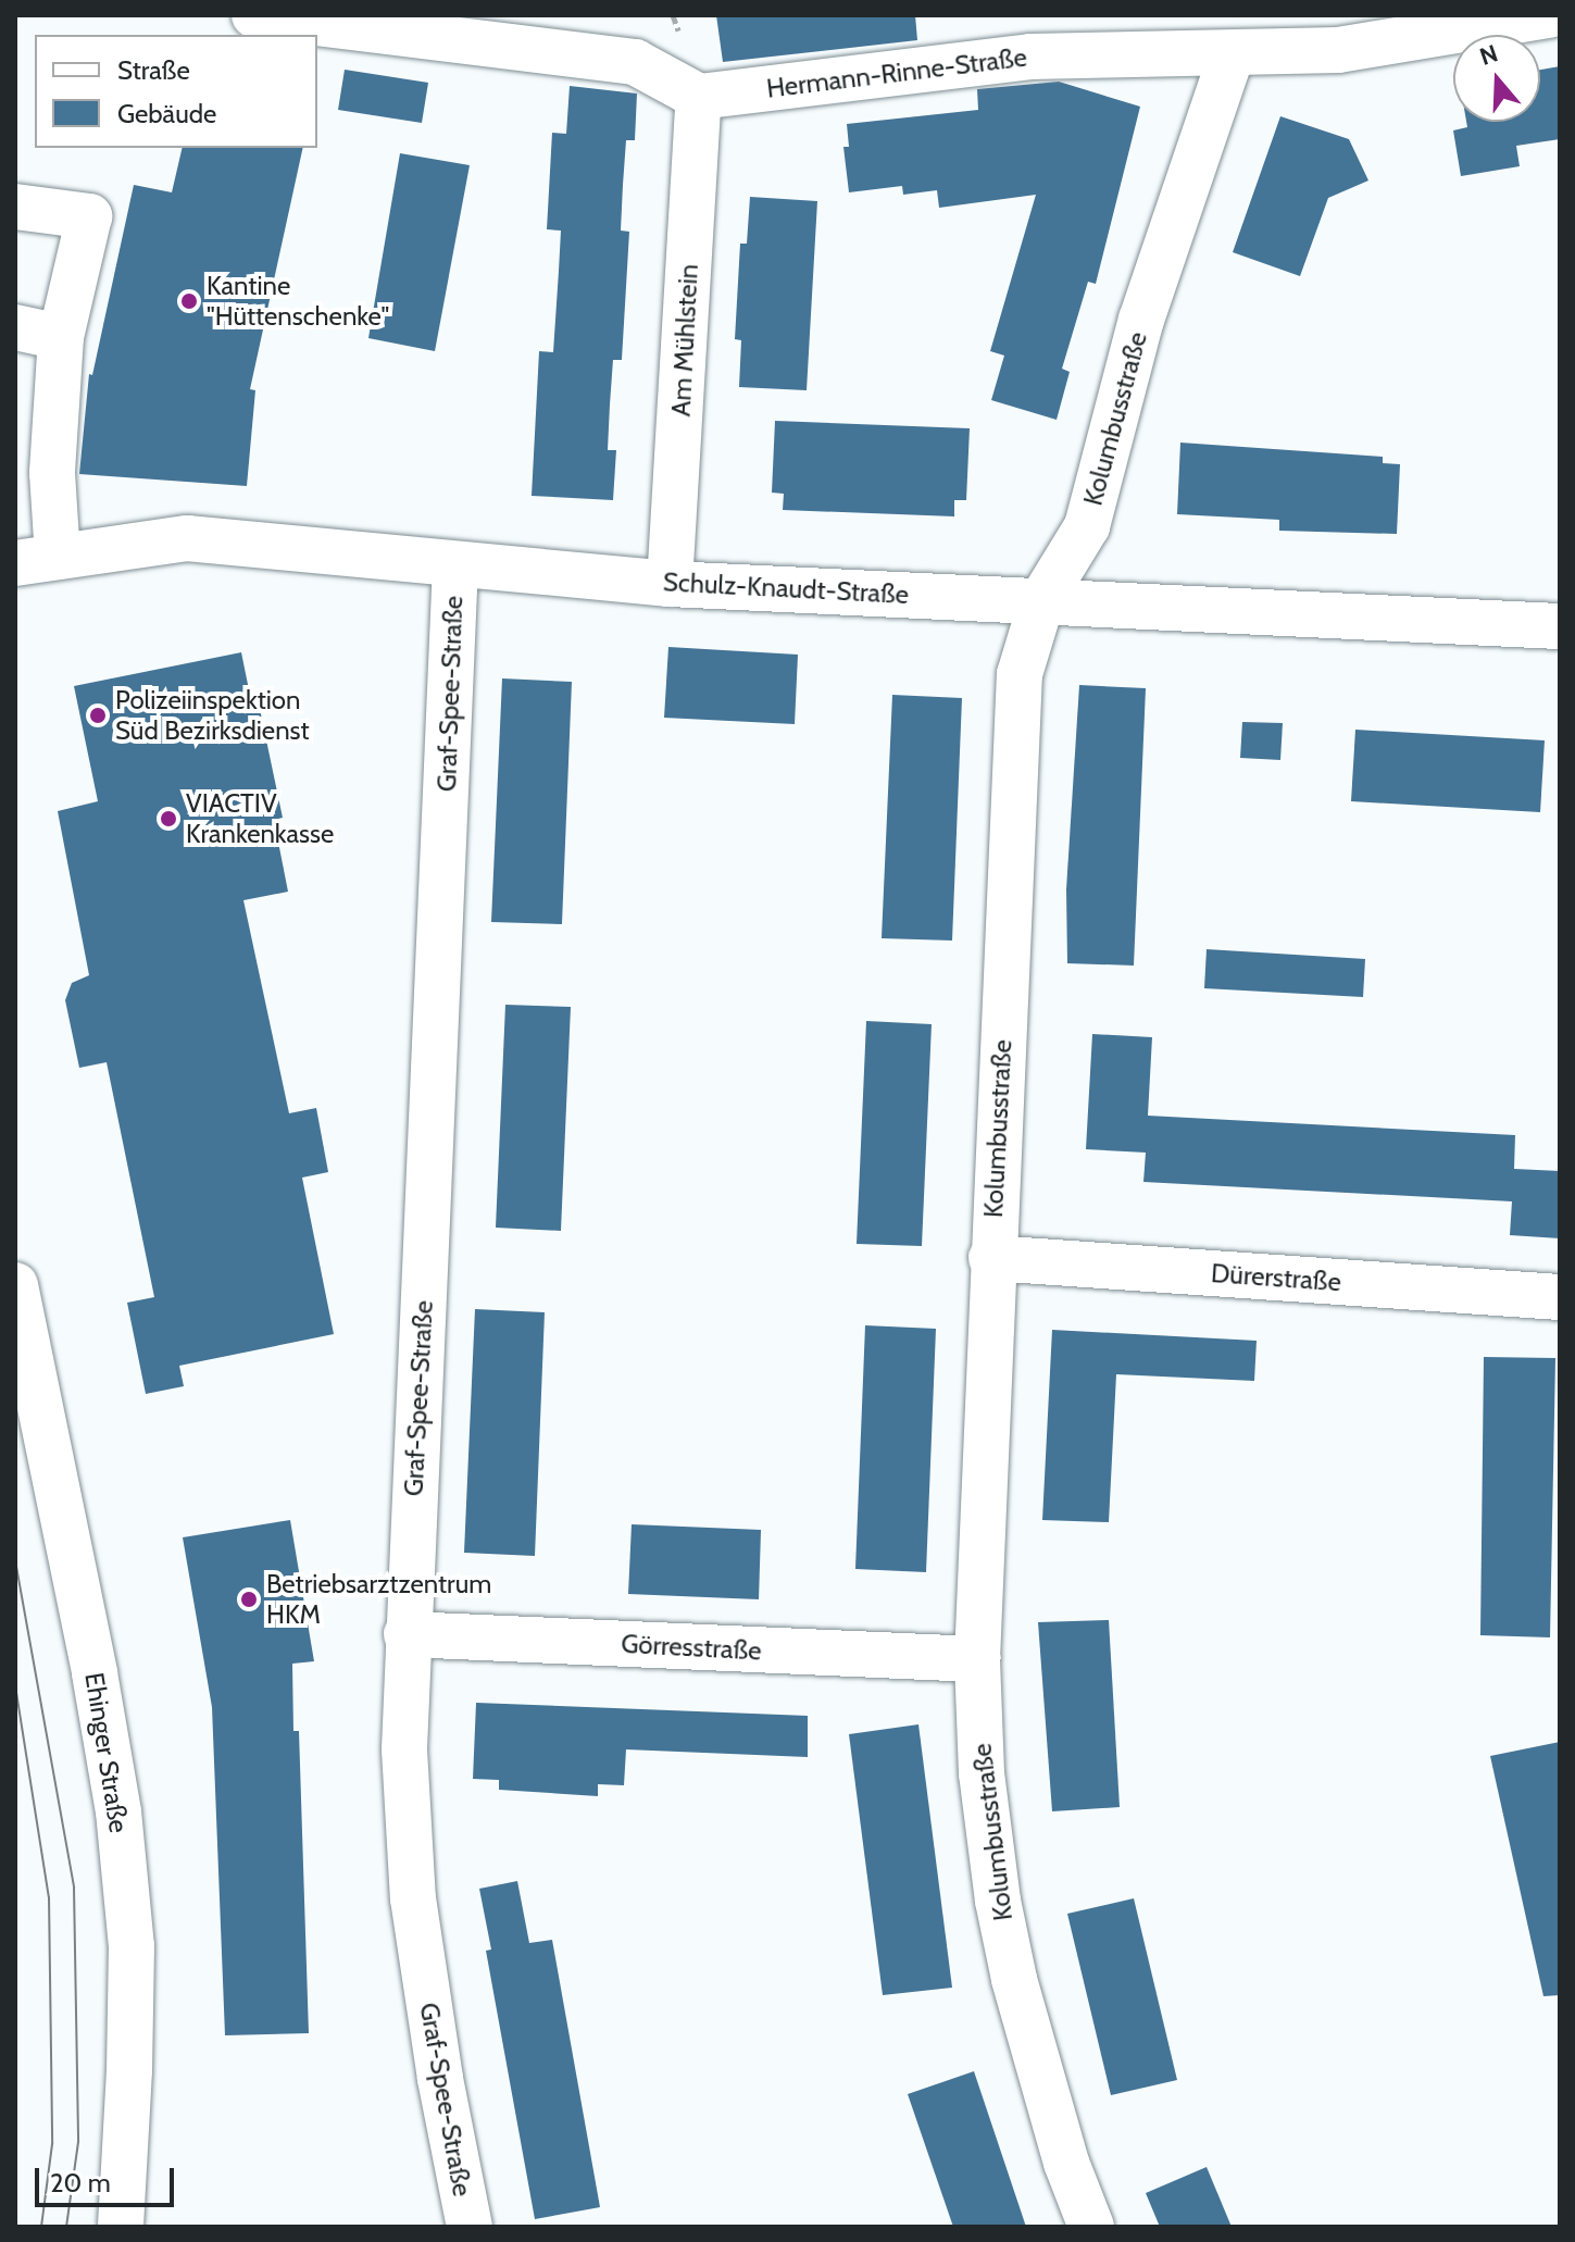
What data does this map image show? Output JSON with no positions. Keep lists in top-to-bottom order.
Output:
{
  "streets": {
    "street": [
      "Hermann-Rinne-Straße",
      "Am Mühlstein",
      "Kolumbusstraße",
      "Schulz-Knaudt-Straße",
      "Graf-Spee-Straße",
      "Dürerstraße",
      "Görresstraße",
      "Ehinger Straße"
    ]
  },
  "crossings": [
    ["Hermann-Rinne-Straße", "Am Mühlstein"],
    ["Hermann-Rinne-Straße", "Kolumbusstraße"],
    ["Am Mühlstein", "Schulz-Knaudt-Straße"],
    ["Kolumbusstraße", "Schulz-Knaudt-Straße"],
    ["Kolumbusstraße", "Dürerstraße"],
    ["Kolumbusstraße", "Görresstraße"],
    ["Schulz-Knaudt-Straße", "Graf-Spee-Straße"],
    ["Graf-Spee-Straße", "Görresstraße"]
  ],
  "places": [
    "Kantine \"Hüttenschenke\"",
    "Polizeiinspektion Süd Bezirksdienst",
    "VIACTIV Krankenkasse",
    "Betriebsarztzentrum HKM"
  ],
  "legend": ["Straße", "Gebäude"],
  "scale_bar": "20 m",
  "north": "top"
}
